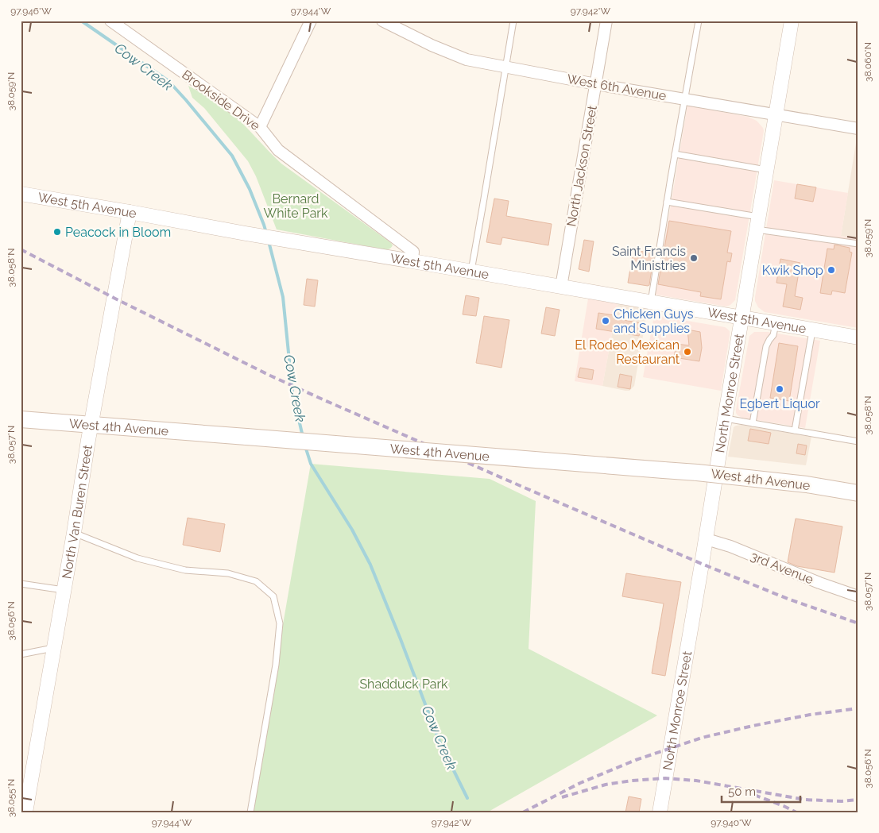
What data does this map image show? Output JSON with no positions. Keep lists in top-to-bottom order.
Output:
{
  "streets": {
    "main road": ["West 4th Avenue"],
    "street": [
      "West 6th Avenue",
      "Brookside Drive",
      "North Jackson Street",
      "West 5th Avenue",
      "North Monroe Street",
      "North Van Buren Street",
      "3rd Avenue"
    ]
  },
  "crossings": [
    ["West 6th Avenue", "North Jackson Street"],
    ["West 6th Avenue", "North Monroe Street"],
    ["Brookside Drive", "West 5th Avenue"],
    ["North Jackson Street", "West 5th Avenue"],
    ["West 5th Avenue", "North Monroe Street"],
    ["West 5th Avenue", "North Van Buren Street"],
    ["North Monroe Street", "3rd Avenue"],
    ["West 4th Avenue", "North Van Buren Street"]
  ],
  "water": ["Cow Creek"],
  "parks": ["Bernard White Park", "Shadduck Park"],
  "places": [
    "Peacock in Bloom",
    "Saint Francis Ministries",
    "Kwik Shop",
    "Chicken Guys and Supplies",
    "El Rodeo Mexican Restaurant",
    "Egbert Liquor"
  ],
  "scale_bar": "50 m",
  "coordinates": [
    "97.946°W",
    "97.944°W",
    "97.942°W",
    "38.060°N",
    "38.059°N",
    "38.058°N",
    "38.057°N",
    "38.056°N",
    "38.055°N",
    "97.940°W"
  ]
}
